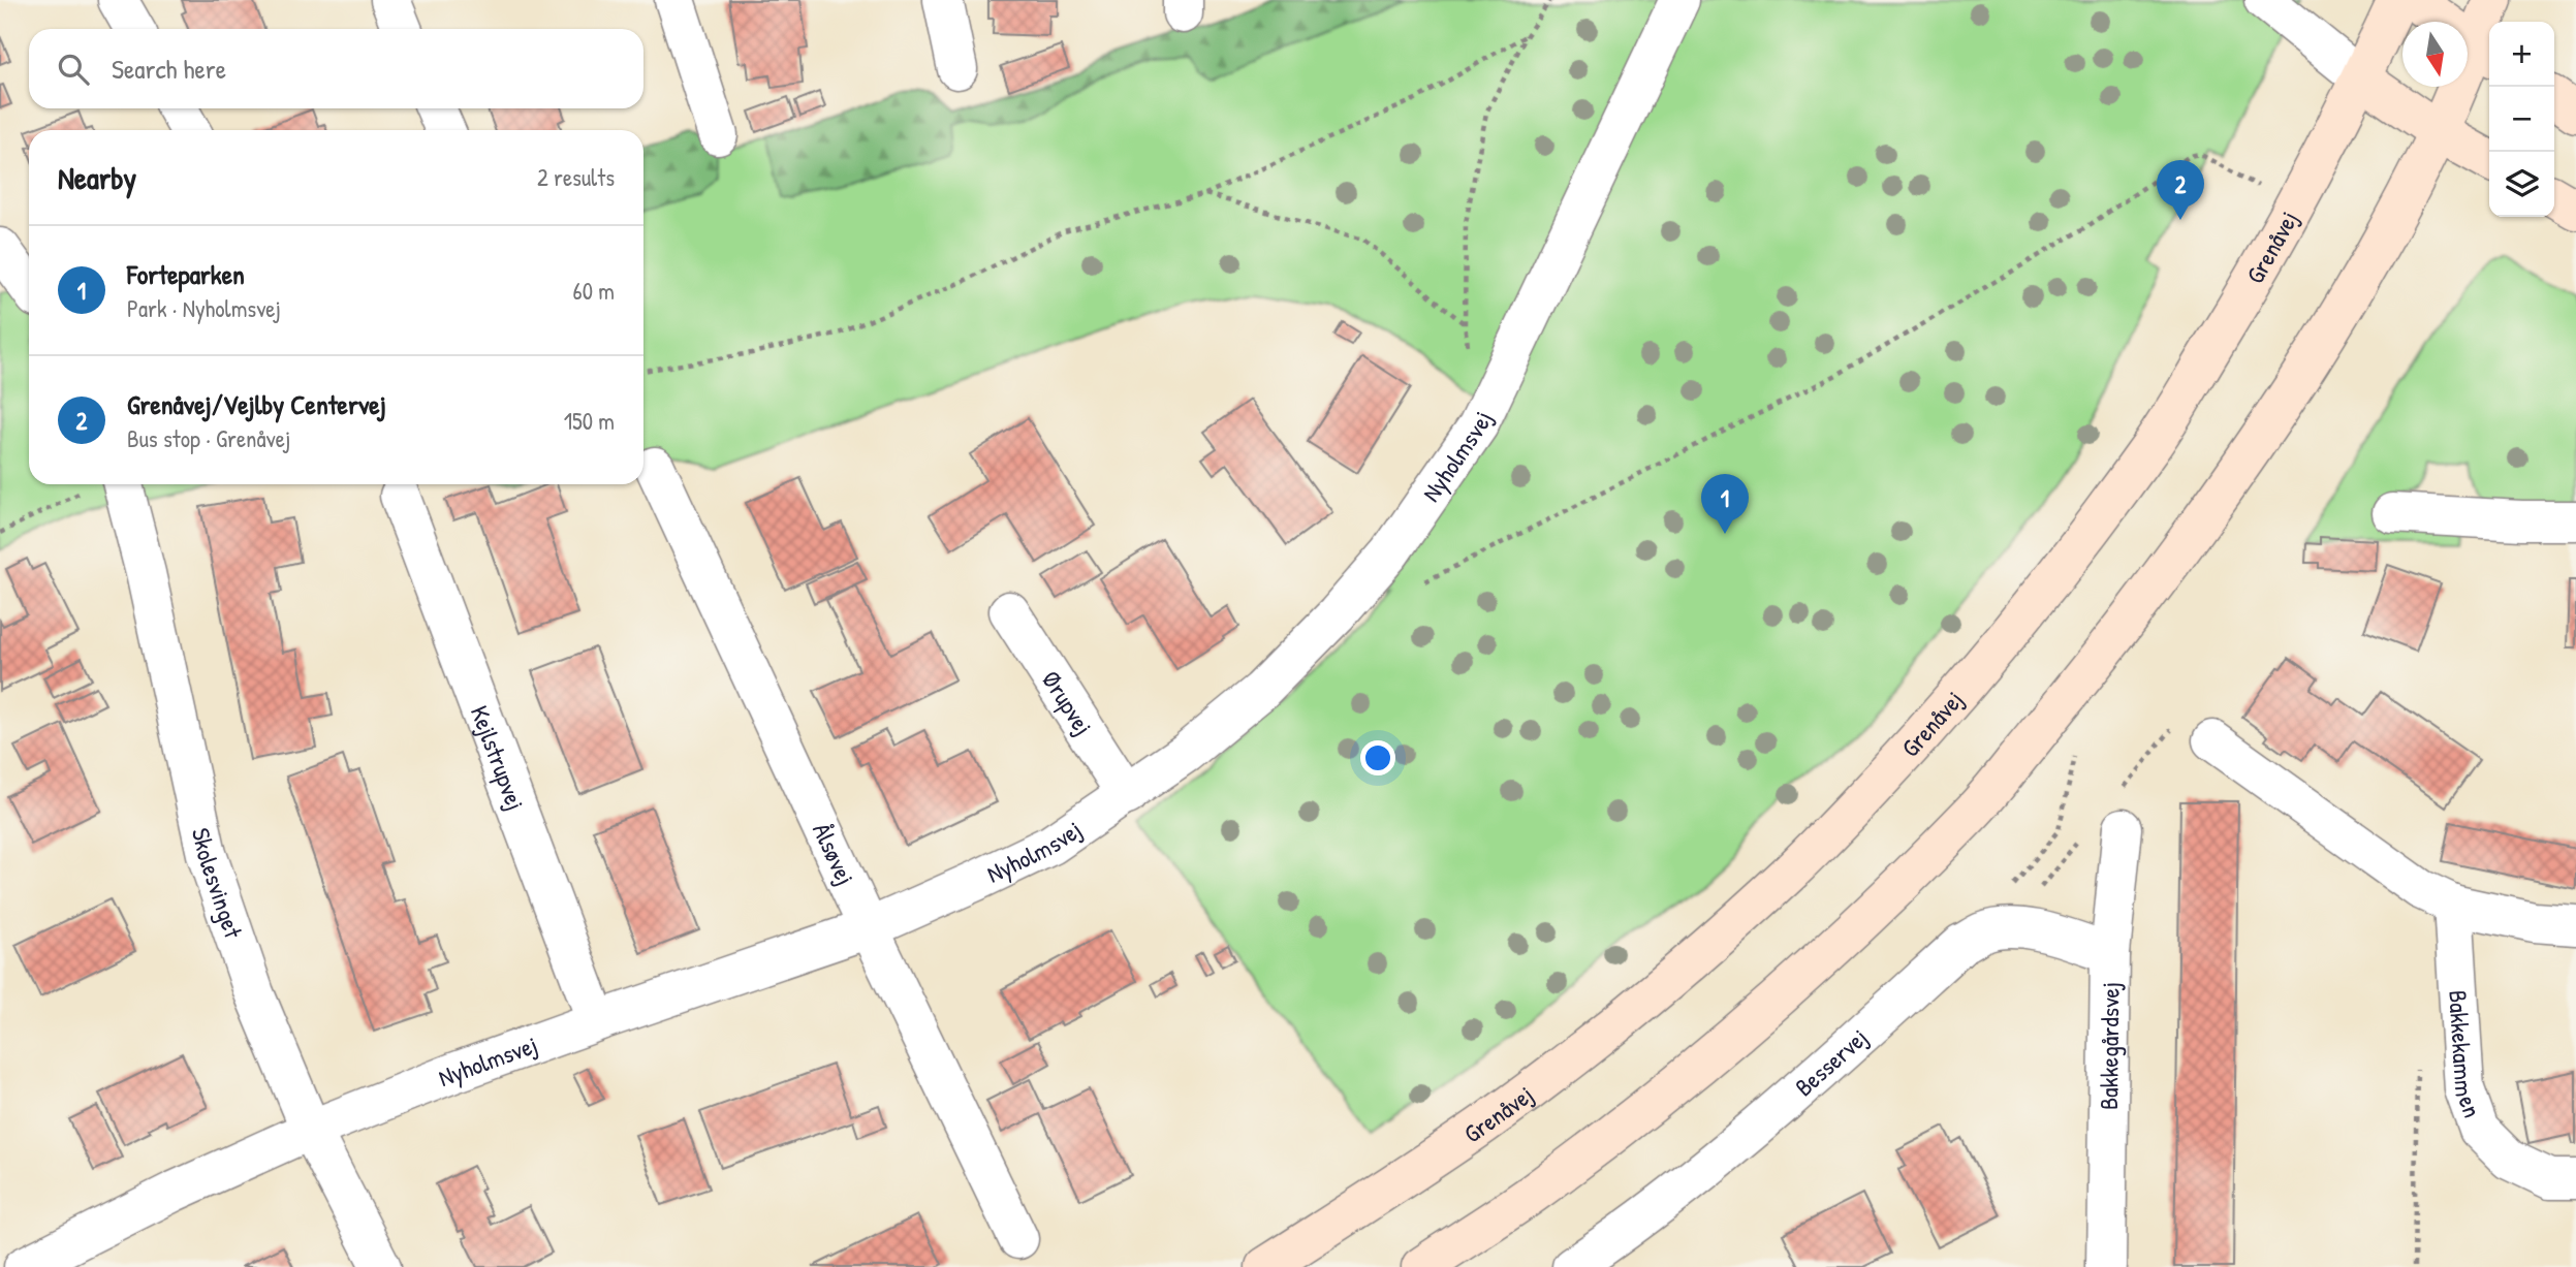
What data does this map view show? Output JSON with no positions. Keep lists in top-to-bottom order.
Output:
{
  "streets": {
    "main road": ["Grenåvej"],
    "street": [
      "Nyholmsvej",
      "Ørupvej",
      "Kejlstrupvej",
      "Ålsøvej",
      "Skolesvinget",
      "Bakkegårdsvej",
      "Bakkekammen",
      "Besservej"
    ]
  },
  "crossings": [
    ["Nyholmsvej", "Ørupvej"],
    ["Nyholmsvej", "Kejlstrupvej"],
    ["Nyholmsvej", "Ålsøvej"],
    ["Nyholmsvej", "Skolesvinget"],
    ["Bakkegårdsvej", "Besservej"]
  ],
  "north": "bottom",
  "page": {
    "map_buttons": ["+", "−"],
    "search": "Search here",
    "heading": ["Nearby", "2 results"],
    "pins": ["2", "1"],
    "list": [
      {
        "mark": "1",
        "name": "Forteparken",
        "note": "Park · Nyholmsvej",
        "value": "60 m"
      },
      {
        "mark": "2",
        "name": "Grenåvej/Vejlby Centervej",
        "note": "Bus stop · Grenåvej",
        "value": "150 m"
      }
    ]
  }
}
